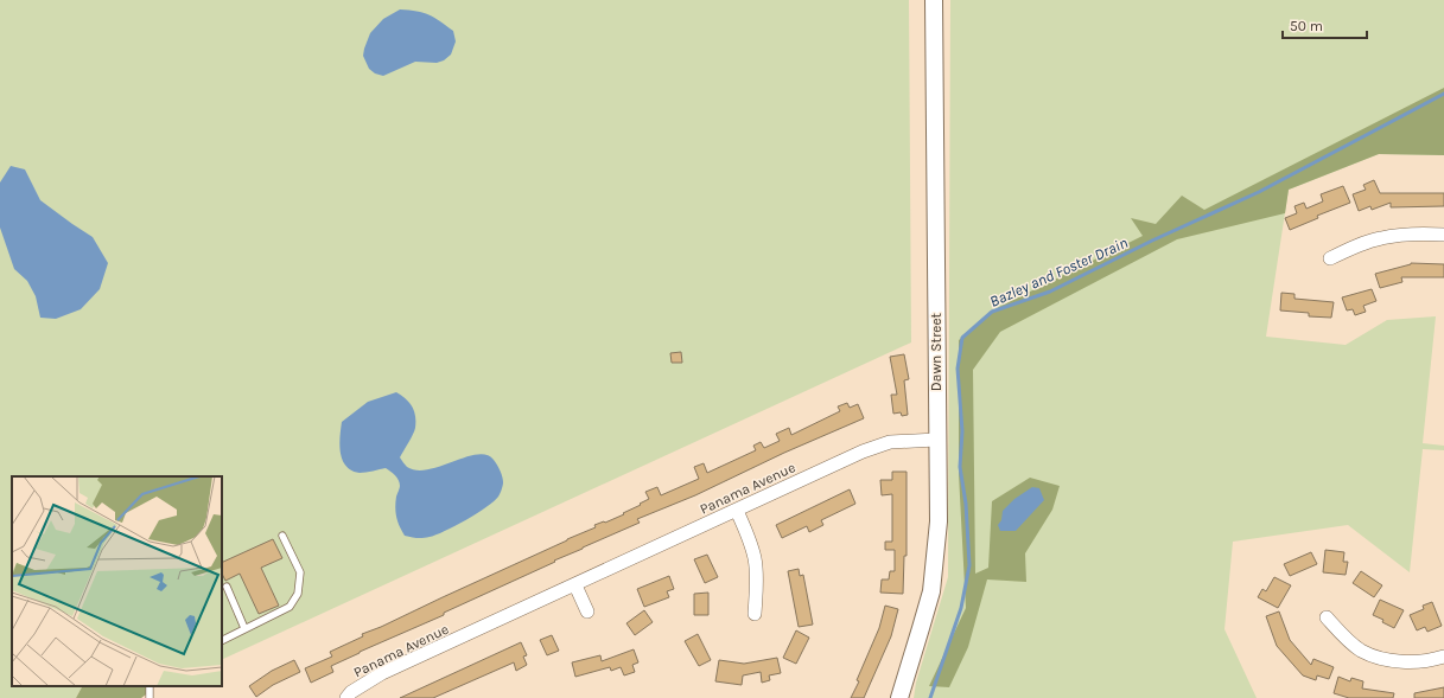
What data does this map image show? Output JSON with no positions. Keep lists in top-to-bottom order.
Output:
{
  "streets": {
    "street": ["Dawn Street", "Panama Avenue"]
  },
  "crossings": [
    ["Dawn Street", "Panama Avenue"]
  ],
  "water": ["Bazley and Foster Drain"],
  "scale_bar": "50 m"
}
